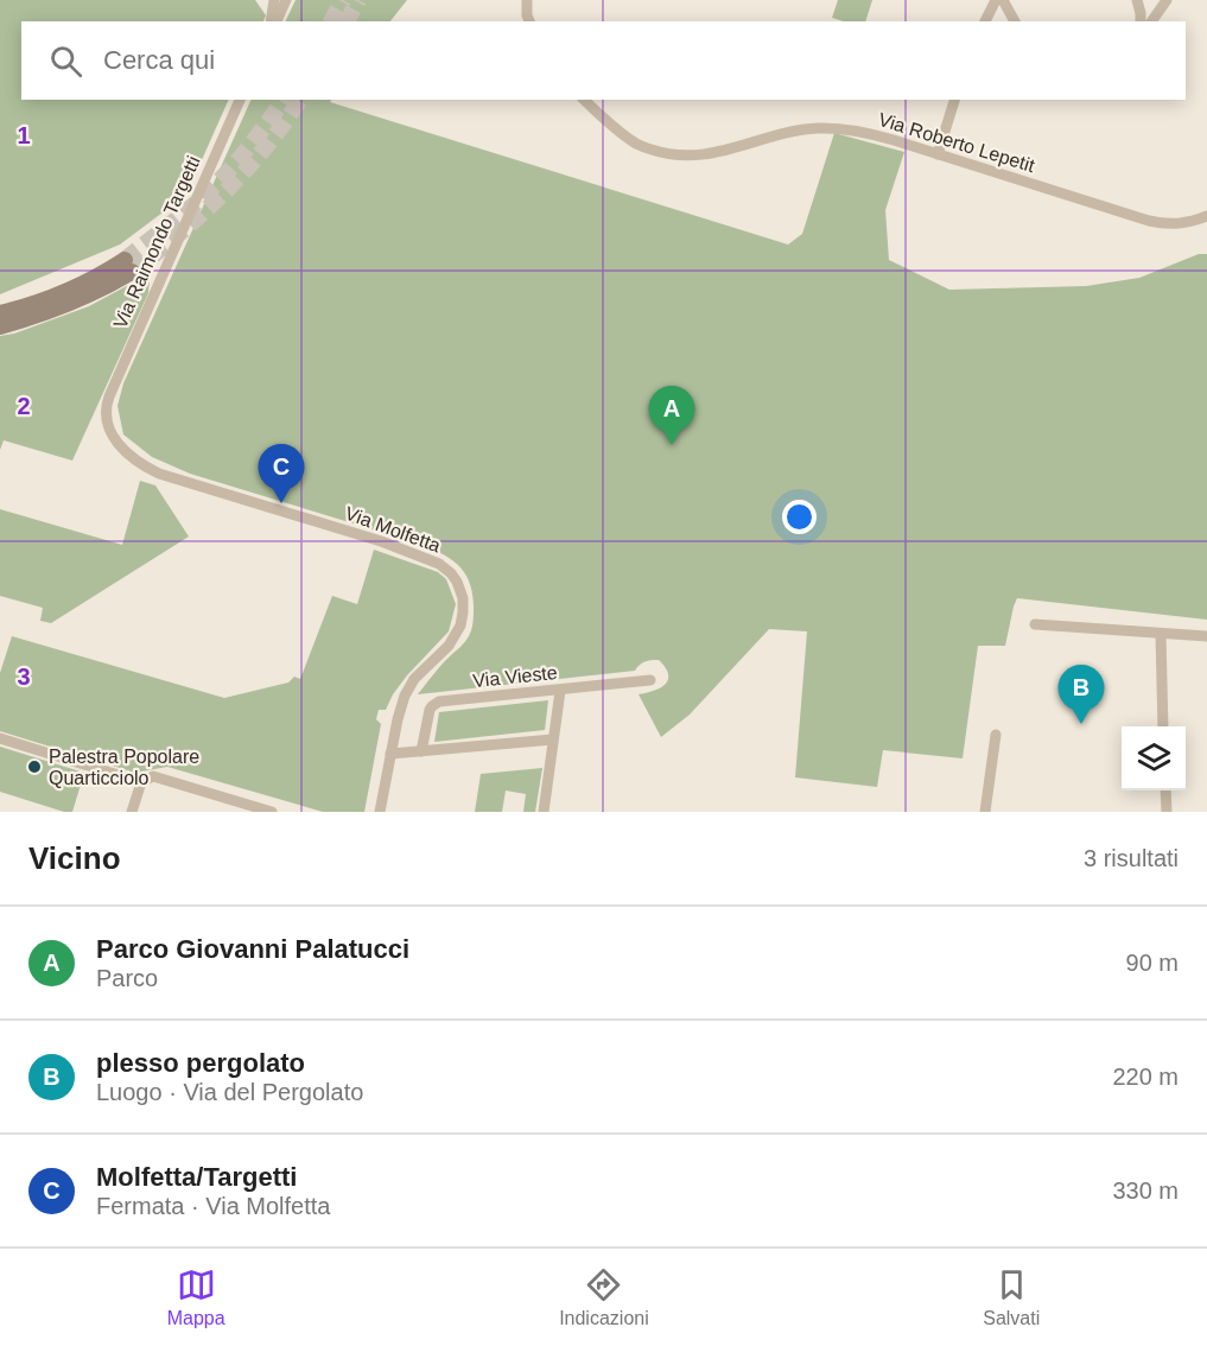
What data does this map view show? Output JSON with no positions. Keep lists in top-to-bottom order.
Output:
{
  "streets": {
    "street": [
      "Via Roberto Lepetit",
      "Via Raimondo Targetti",
      "Via Molfetta",
      "Via Vieste"
    ]
  },
  "crossings": [
    ["Via Raimondo Targetti", "Via Molfetta"]
  ],
  "places": ["Palestra Popolare Quarticciolo"],
  "page": {
    "search": "Cerca qui",
    "pins": ["A", "C", "B"],
    "heading": ["Vicino", "3 risultati"],
    "list": [
      {
        "mark": "A",
        "name": "Parco Giovanni Palatucci",
        "note": "Parco",
        "value": "90 m"
      },
      {
        "mark": "B",
        "name": "plesso pergolato",
        "note": "Luogo · Via del Pergolato",
        "value": "220 m"
      },
      {
        "mark": "C",
        "name": "Molfetta/Targetti",
        "note": "Fermata · Via Molfetta",
        "value": "330 m"
      }
    ],
    "nav": ["Mappa", "Indicazioni", "Salvati"]
  },
  "grid": {
    "rows": ["1", "2", "3"]
  }
}
